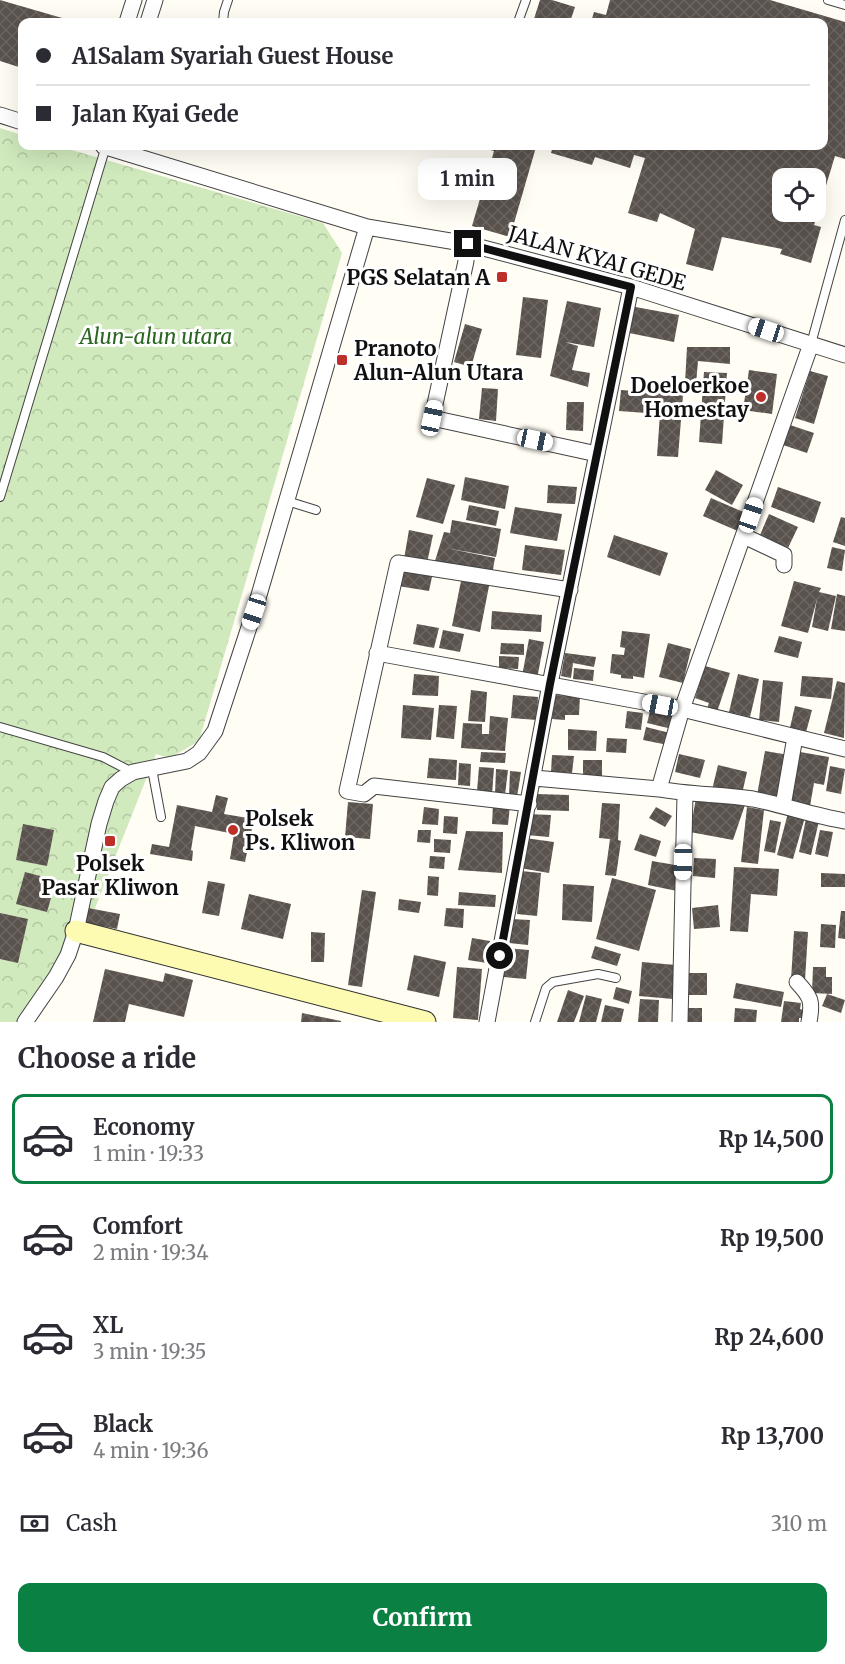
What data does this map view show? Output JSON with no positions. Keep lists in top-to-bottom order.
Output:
{
  "streets": {
    "street": ["JALAN KYAI GEDE"]
  },
  "parks": ["Alun-alun utara"],
  "places": {
    "transit": ["PGS Selatan A", "Pranoto Alun-Alun Utara", "Polsek Pasar Kliwon"],
    "other": ["Doeloerkoe Homestay", "Polsek Ps. Kliwon"]
  },
  "page": {
    "banner": ["A1Salam Syariah Guest House", "Jalan Kyai Gede"],
    "bubble": "1 min",
    "heading": "Choose a ride",
    "list": [
      {
        "name": "Economy",
        "note": "1 min · 19:33",
        "value": "Rp 14,500"
      },
      {
        "name": "Comfort",
        "note": "2 min · 19:34",
        "value": "Rp 19,500"
      },
      {
        "name": "XL",
        "note": "3 min · 19:35",
        "value": "Rp 24,600"
      },
      {
        "name": "Black",
        "note": "4 min · 19:36",
        "value": "Rp 13,700"
      }
    ],
    "pay": ["Cash", "310 m"],
    "buttons": "Confirm"
  }
}
